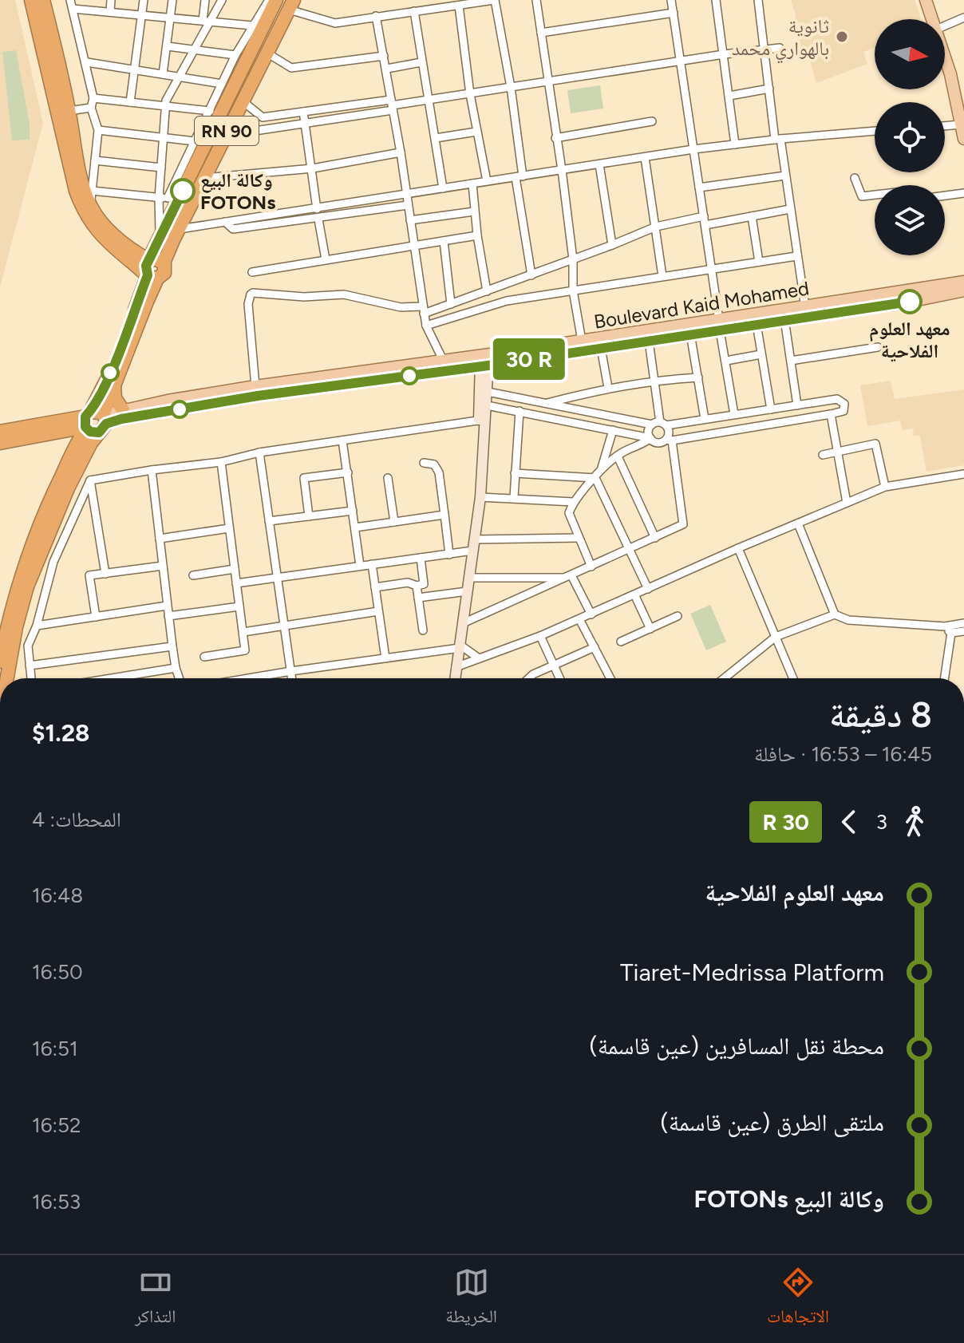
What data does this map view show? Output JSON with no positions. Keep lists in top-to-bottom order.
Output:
{
  "streets": {
    "highway": ["RN 90"],
    "main road": ["Boulevard Kaid Mohamed"]
  },
  "places": ["ثانوية بالهواري محمد", "وكالة البيع FOTONs", "معهد العلوم الفلاحية"],
  "north": "right",
  "page": {
    "on_map": "30 R",
    "heading": ["8 دقيقة", "16:45 – 16:53 · حافلة", "$1.28"],
    "legs": ["3", "30 R", "المحطات: 4"],
    "list": [
      {
        "name": "معهد العلوم الفلاحية",
        "value": "16:48"
      },
      {
        "name": "Tiaret-Medrissa Platform",
        "value": "16:50"
      },
      {
        "name": "محطة نقل المسافرين (عين قاسمة)",
        "value": "16:51"
      },
      {
        "name": "ملتقى الطرق (عين قاسمة)",
        "value": "16:52"
      },
      {
        "name": "وكالة البيع FOTONs",
        "value": "16:53"
      }
    ],
    "tabs": ["الاتجاهات", "الخريطة", "التذاكر"]
  }
}
